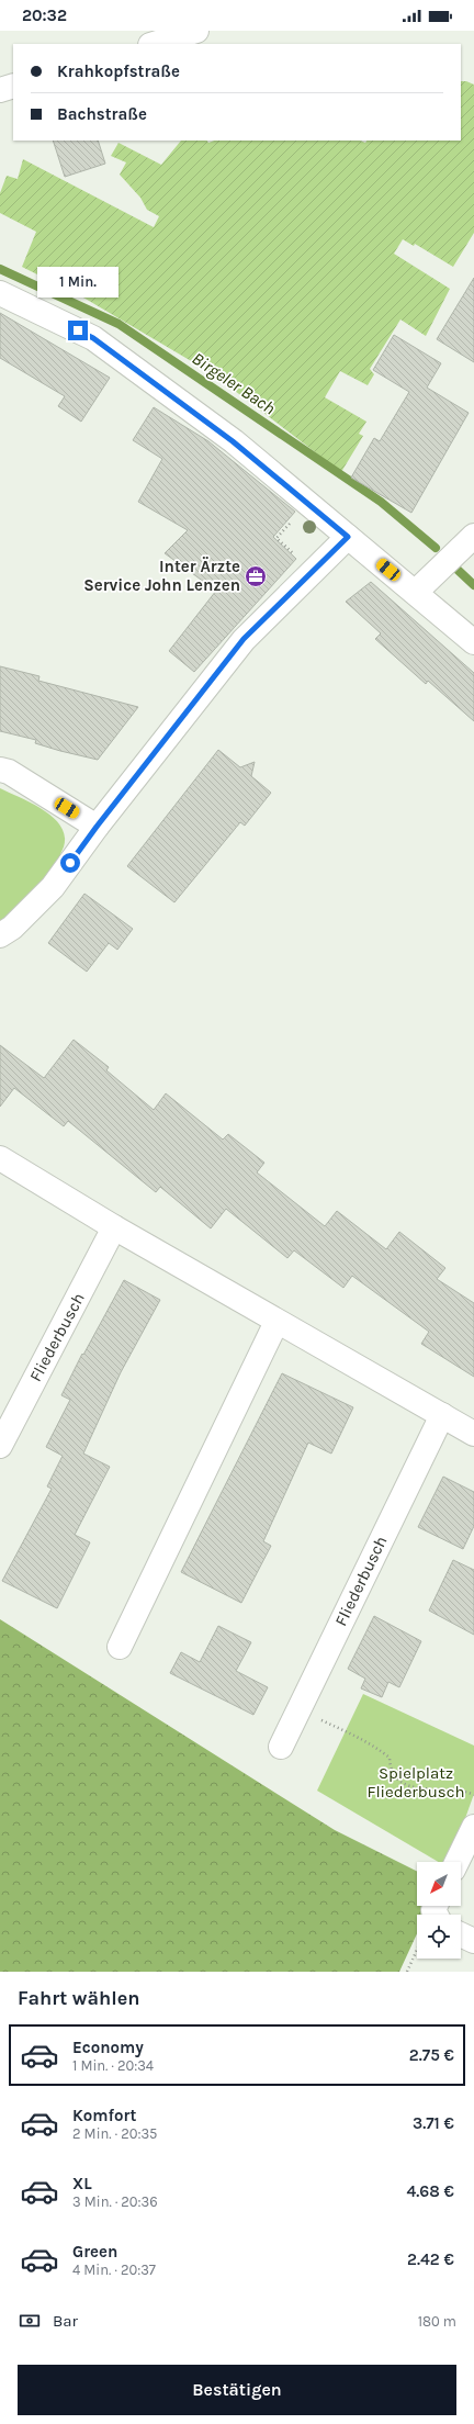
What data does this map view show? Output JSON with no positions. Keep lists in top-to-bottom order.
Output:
{
  "streets": {
    "street": ["Fliederbusch"]
  },
  "water": ["Birgeler Bach"],
  "parks": ["Spielplatz Fliederbusch"],
  "places": {
    "office": ["Inter Ärzte Service John Lenzen"]
  },
  "north": "bottom left",
  "page": {
    "status": "20:32",
    "banner": ["Krahkopfstraße", "Bachstraße"],
    "bubble": "1 Min.",
    "heading": "Fahrt wählen",
    "list": [
      {
        "name": "Economy",
        "note": "1 Min. · 20:34",
        "value": "2.75 €"
      },
      {
        "name": "Komfort",
        "note": "2 Min. · 20:35",
        "value": "3.71 €"
      },
      {
        "name": "XL",
        "note": "3 Min. · 20:36",
        "value": "4.68 €"
      },
      {
        "name": "Green",
        "note": "4 Min. · 20:37",
        "value": "2.42 €"
      }
    ],
    "pay": ["Bar", "180 m"],
    "buttons": "Bestätigen"
  }
}
